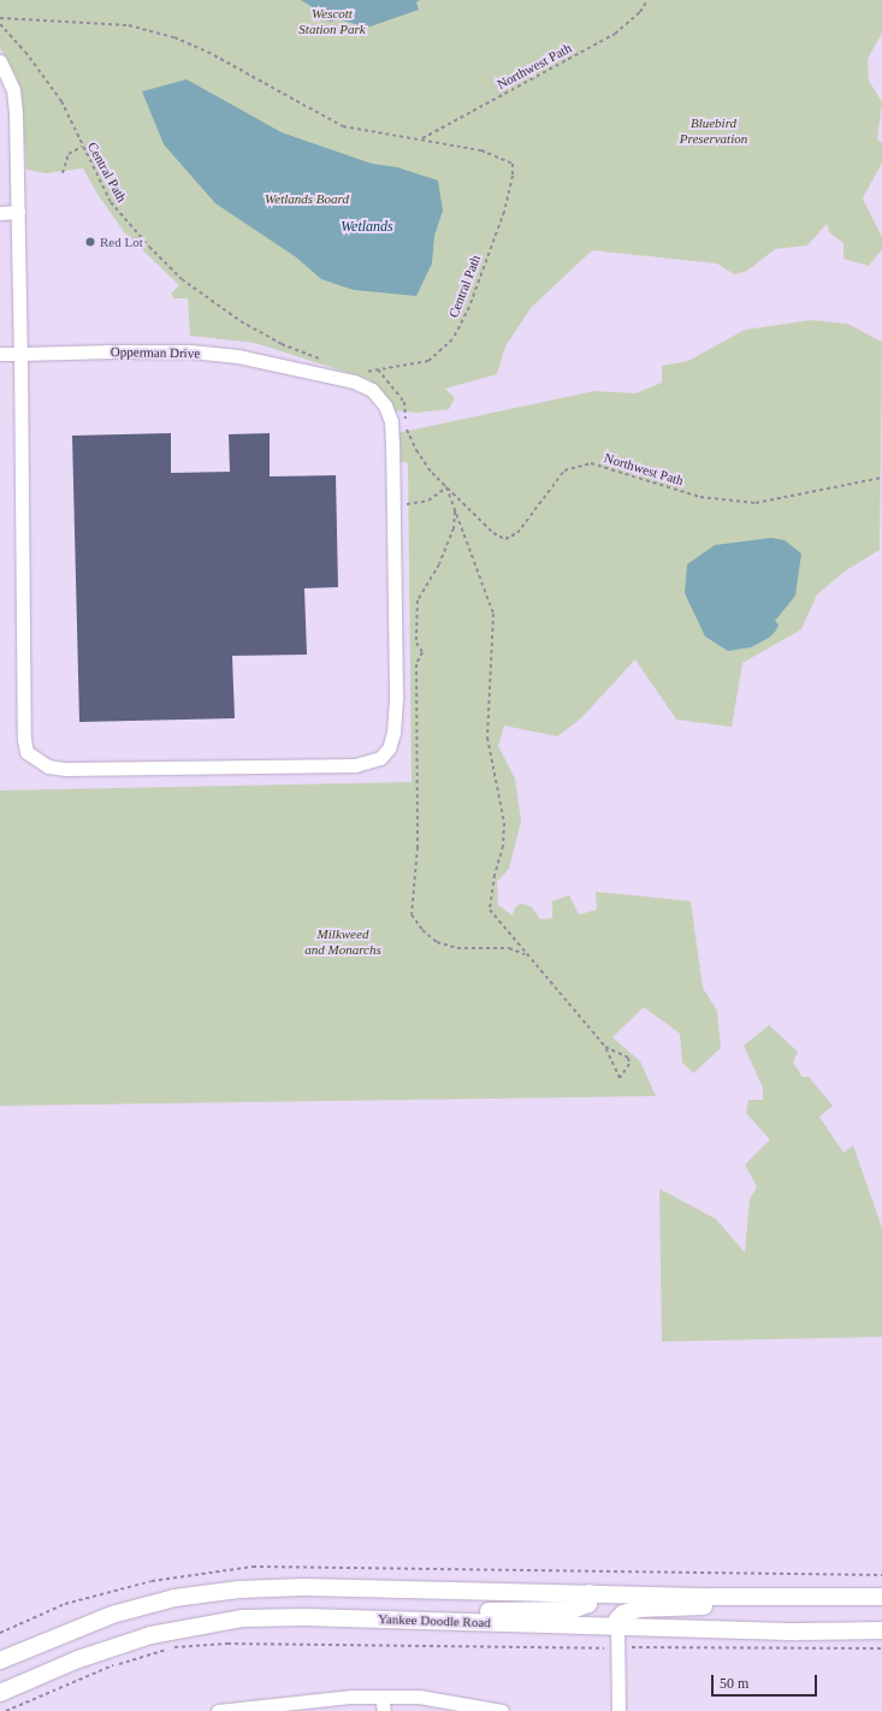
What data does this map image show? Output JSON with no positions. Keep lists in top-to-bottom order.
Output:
{
  "streets": {
    "main road": ["Yankee Doodle Road"],
    "street": ["Opperman Drive"],
    "path": ["Northwest Path", "Central Path"]
  },
  "crossings": [
    ["Northwest Path", "Central Path"]
  ],
  "water": ["Wetlands"],
  "parks": [
    "Wescott Station Park",
    "Bluebird Preservation",
    "Wetlands Board",
    "Milkweed and Monarchs"
  ],
  "places": ["Red Lot"],
  "scale_bar": "50 m"
}
